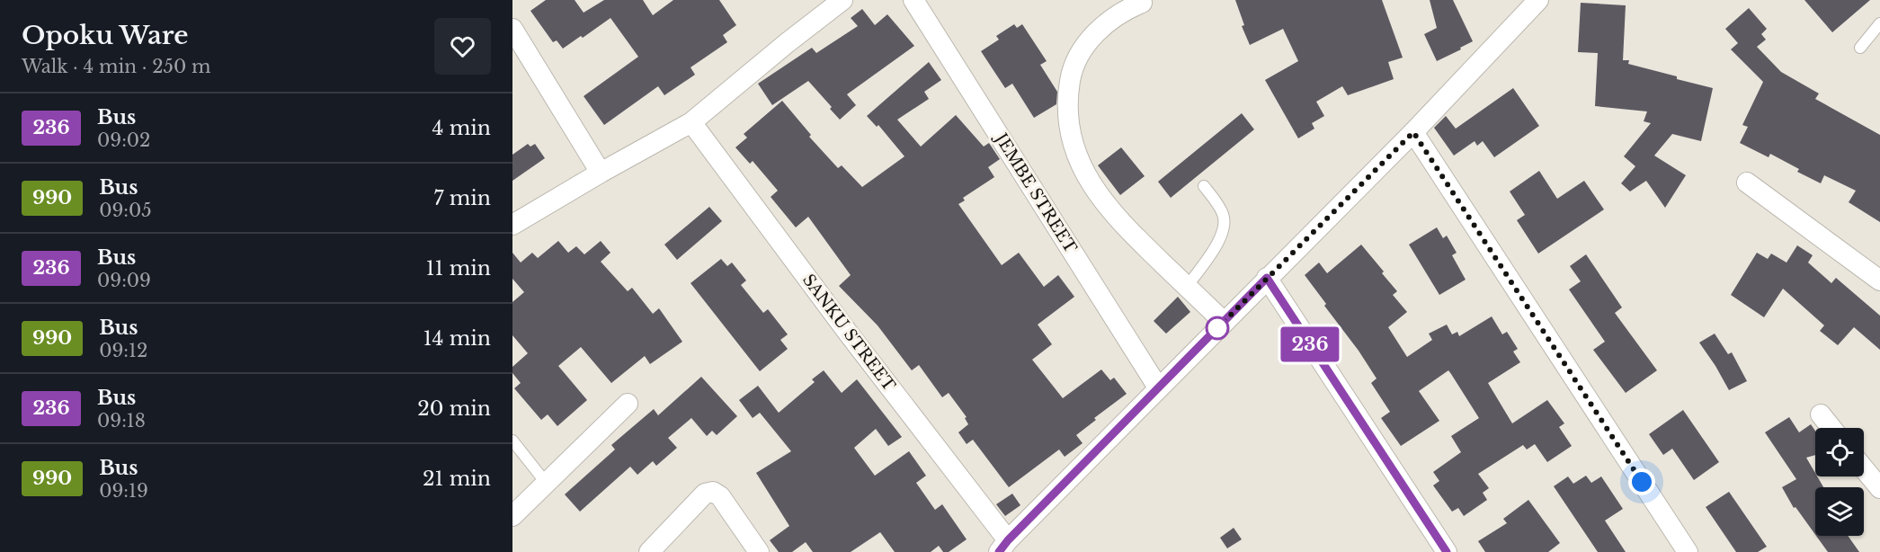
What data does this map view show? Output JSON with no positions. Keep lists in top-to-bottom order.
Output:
{
  "streets": {
    "street": ["JEMBE STREET", "SANKU STREET"]
  },
  "lines": ["bus line 236"],
  "page": {
    "heading": ["Opoku Ware", "Walk · 4 min · 250 m"],
    "on_map": "236",
    "list": [
      {
        "mark": "236",
        "name": "Bus",
        "note": "09:02",
        "value": "4 min"
      },
      {
        "mark": "990",
        "name": "Bus",
        "note": "09:05",
        "value": "7 min"
      },
      {
        "mark": "236",
        "name": "Bus",
        "note": "09:09",
        "value": "11 min"
      },
      {
        "mark": "990",
        "name": "Bus",
        "note": "09:12",
        "value": "14 min"
      },
      {
        "mark": "236",
        "name": "Bus",
        "note": "09:18",
        "value": "20 min"
      },
      {
        "mark": "990",
        "name": "Bus",
        "note": "09:19",
        "value": "21 min"
      }
    ]
  }
}
